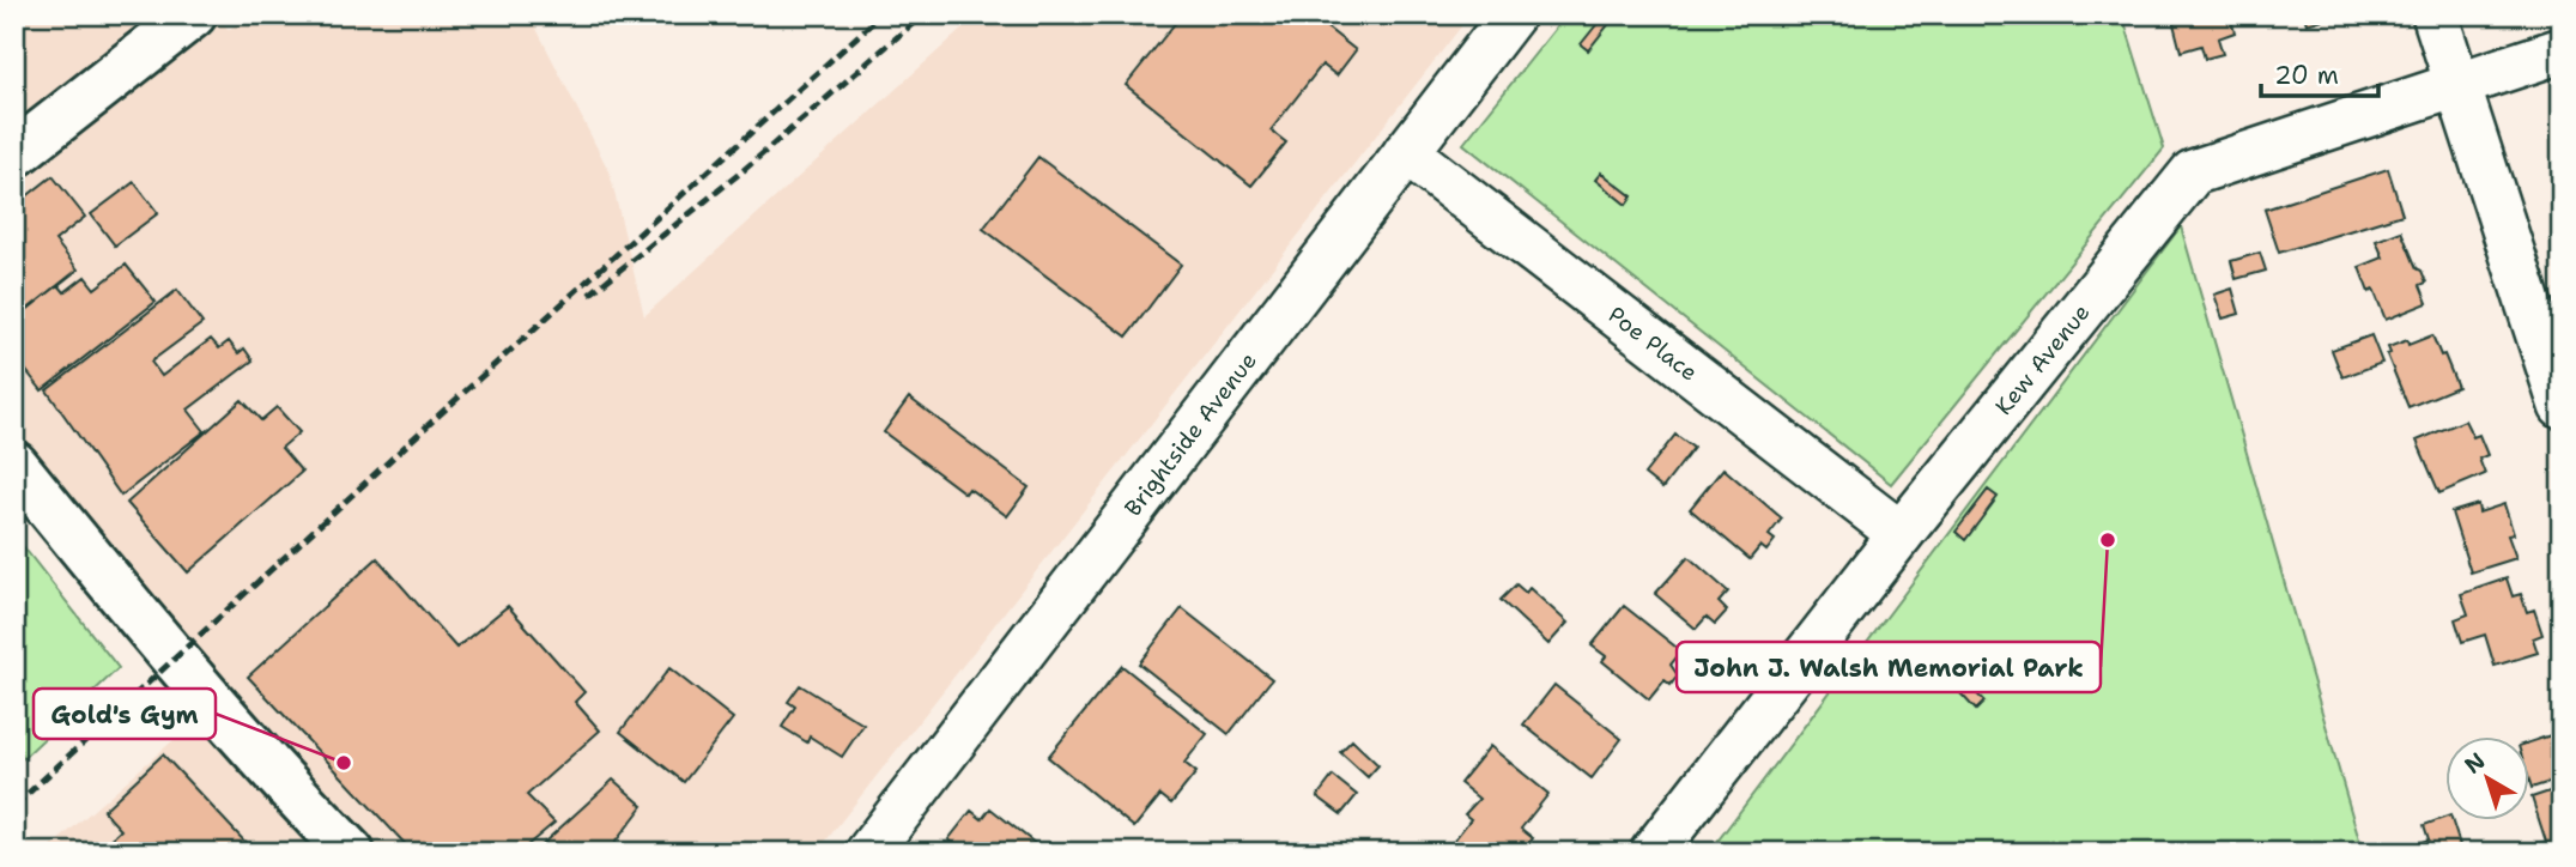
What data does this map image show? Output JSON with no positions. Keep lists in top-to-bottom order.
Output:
{
  "streets": {
    "street": ["Poe Place", "Kew Avenue", "Brightside Avenue"]
  },
  "crossings": [
    ["Poe Place", "Kew Avenue"],
    ["Poe Place", "Brightside Avenue"]
  ],
  "places": ["John J. Walsh Memorial Park", "Gold's Gym"],
  "scale_bar": "20 m",
  "north": "top left"
}
